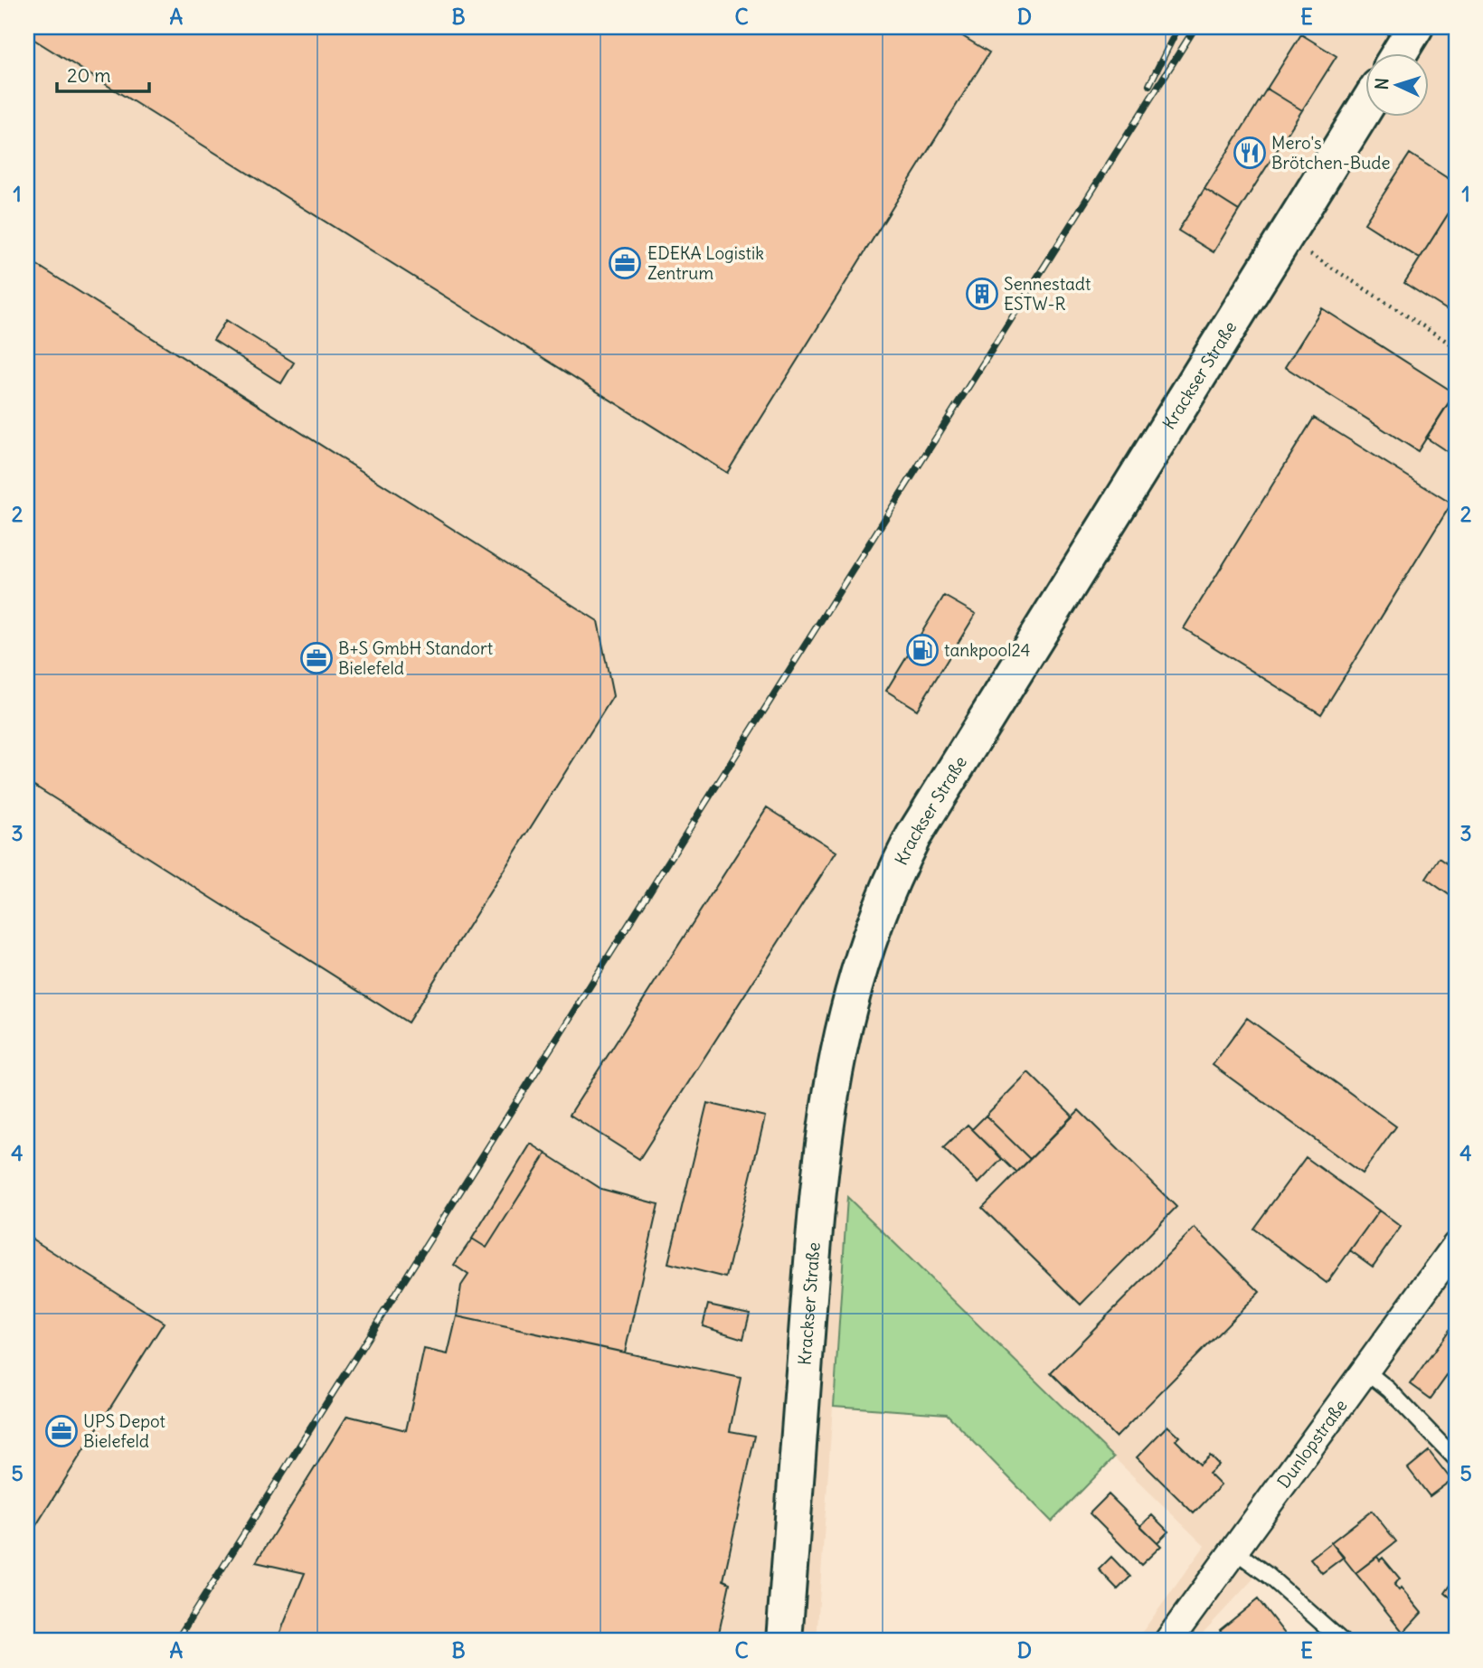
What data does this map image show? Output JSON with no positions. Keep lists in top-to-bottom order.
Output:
{
  "streets": {
    "street": ["Krackser Straße", "Dunlopstraße"]
  },
  "places": {
    "restaurant": ["Mero's Brötchen-Bude"],
    "office": ["EDEKA Logistik Zentrum", "B+S GmbH Standort Bielefeld", "UPS Depot Bielefeld"],
    "building": ["Sennestadt ESTW-R"],
    "fuel station": ["tankpool24"]
  },
  "scale_bar": "20 m",
  "north": "left",
  "grid": {
    "columns": [
      "A",
      "B",
      "C",
      "D",
      "E"
    ],
    "rows": [
      "1",
      "2",
      "3",
      "4",
      "5"
    ]
  }
}
